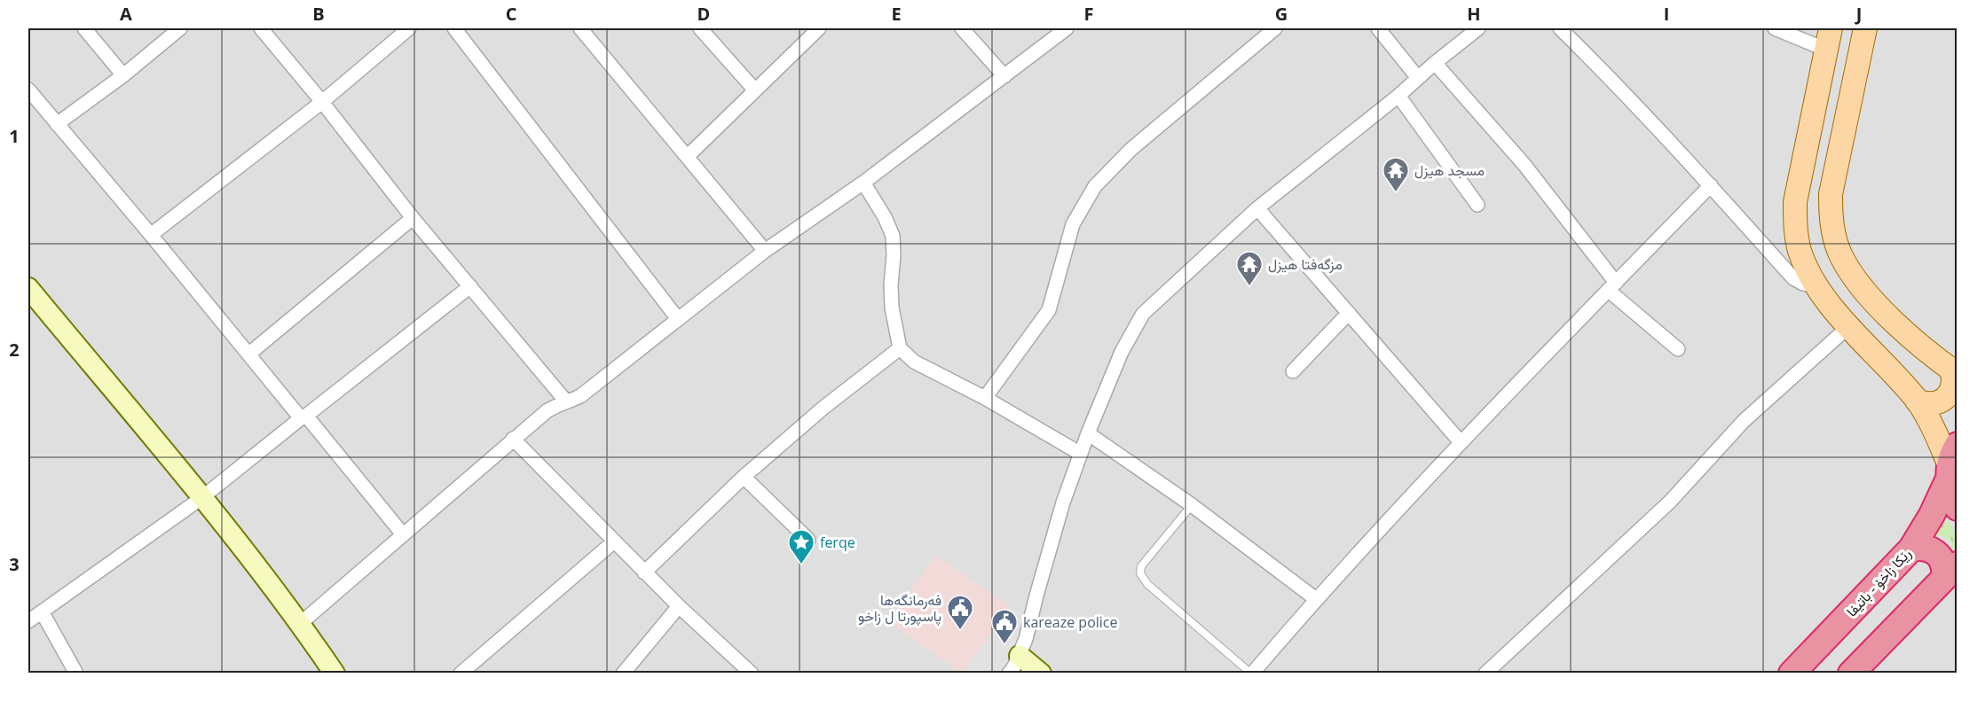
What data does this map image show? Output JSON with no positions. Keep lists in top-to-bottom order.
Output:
{
  "streets": {
    "highway": ["رێکا زاخۆ - باتیفا"]
  },
  "places": {
    "temple": ["مسجد هيزل", "مزگەفتا هیزل"],
    "place": ["ferqe"],
    "public building": ["فەرمانگەها پاسپورتا ل زاخو", "kareaze police"]
  },
  "grid": {
    "columns": [
      "A",
      "B",
      "C",
      "D",
      "E",
      "F",
      "G",
      "H",
      "I",
      "J"
    ],
    "rows": ["1", "2", "3"]
  }
}
